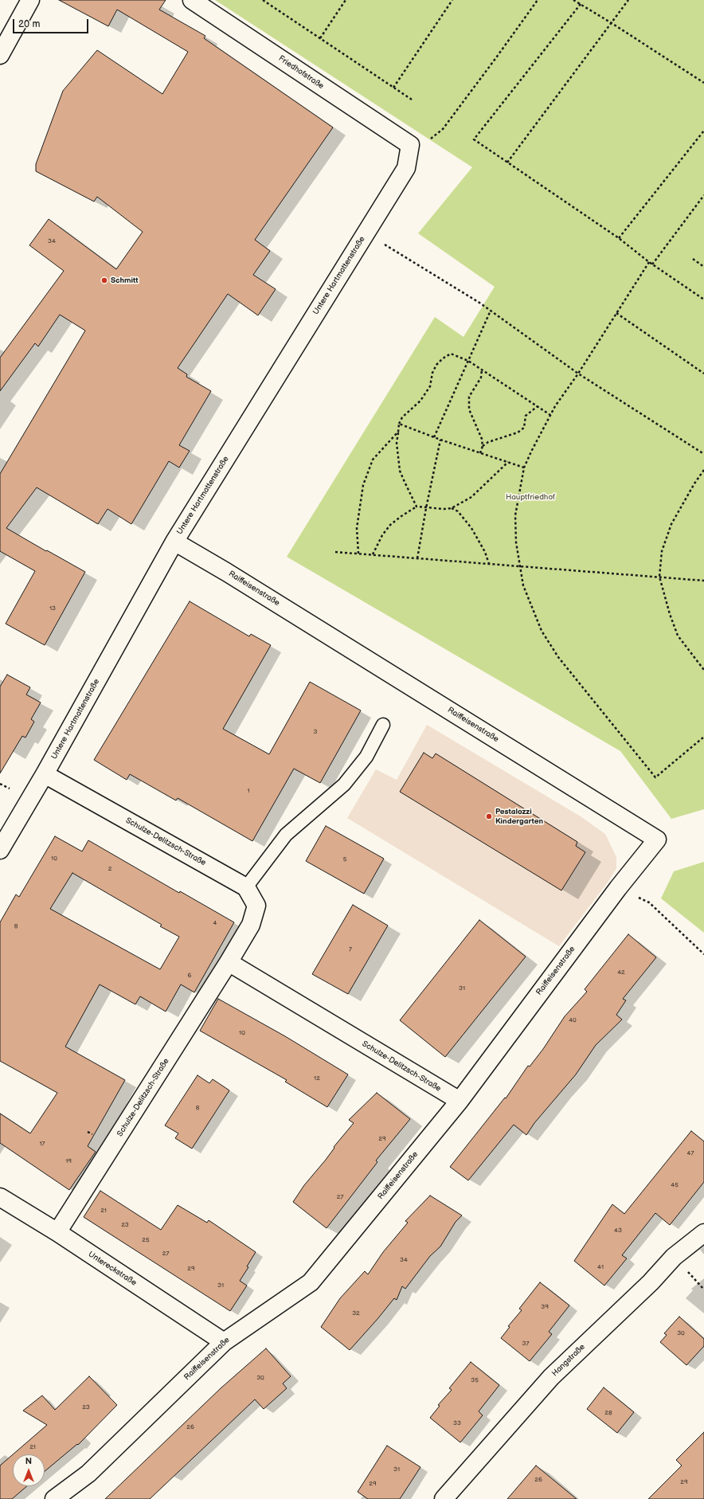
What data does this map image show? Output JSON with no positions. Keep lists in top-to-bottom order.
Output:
{
  "streets": {
    "street": [
      "Friedhofstraße",
      "Untere Hartmattenstraße",
      "Raiffeisenstraße",
      "Schulze-Delitzsch-Straße",
      "Untereckstraße",
      "Hangstraße"
    ]
  },
  "crossings": [
    ["Friedhofstraße", "Untere Hartmattenstraße"],
    ["Untere Hartmattenstraße", "Raiffeisenstraße"],
    ["Untere Hartmattenstraße", "Schulze-Delitzsch-Straße"],
    ["Raiffeisenstraße", "Schulze-Delitzsch-Straße"],
    ["Raiffeisenstraße", "Untereckstraße"],
    ["Schulze-Delitzsch-Straße", "Untereckstraße"]
  ],
  "parks": ["Hauptfriedhof"],
  "places": ["Schmitt", "Pestalozzi Kindergarten"],
  "house_numbers": [
    "34",
    "13",
    "3",
    "1",
    "10",
    "5",
    "2",
    "4",
    "8",
    "7",
    "42",
    "6",
    "31",
    "40",
    "10",
    "12",
    "8",
    "29",
    "17",
    "47",
    "19",
    "45",
    "27",
    "21",
    "23",
    "43",
    "25",
    "27",
    "34",
    "41",
    "29",
    "31",
    "39",
    "32",
    "30",
    "37",
    "30",
    "35",
    "23",
    "28",
    "33",
    "26",
    "21",
    "31",
    "26",
    "29",
    "29"
  ],
  "scale_bar": "20 m",
  "north": "top"
}
